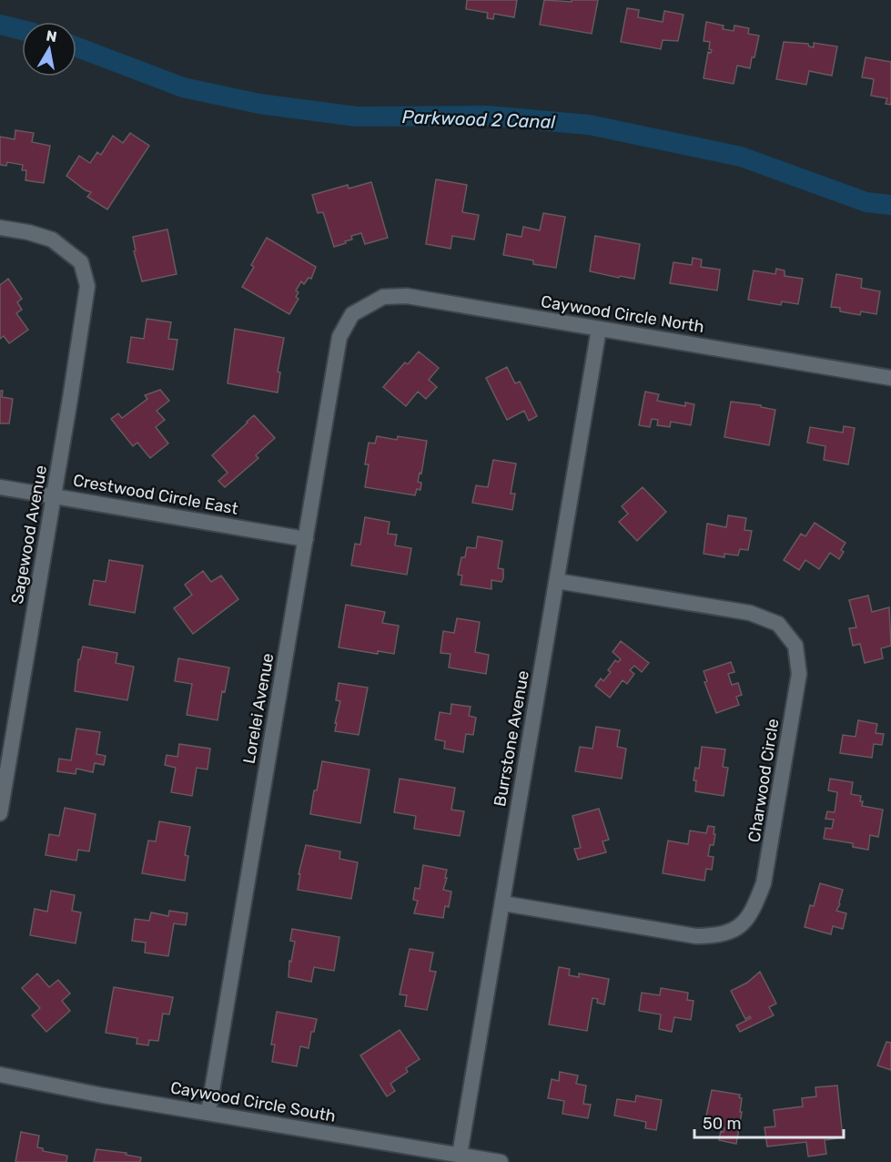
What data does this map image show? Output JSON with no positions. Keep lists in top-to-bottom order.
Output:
{
  "streets": {
    "street": [
      "Caywood Circle North",
      "Crestwood Circle East",
      "Sagewood Avenue",
      "Lorelei Avenue",
      "Burrstone Avenue",
      "Charwood Circle",
      "Caywood Circle South"
    ]
  },
  "crossings": [
    ["Caywood Circle North", "Lorelei Avenue"],
    ["Caywood Circle North", "Burrstone Avenue"],
    ["Crestwood Circle East", "Sagewood Avenue"],
    ["Crestwood Circle East", "Lorelei Avenue"],
    ["Lorelei Avenue", "Caywood Circle South"],
    ["Burrstone Avenue", "Charwood Circle"],
    ["Burrstone Avenue", "Caywood Circle South"]
  ],
  "water": ["Parkwood 2 Canal"],
  "scale_bar": "50 m",
  "north": "top"
}
